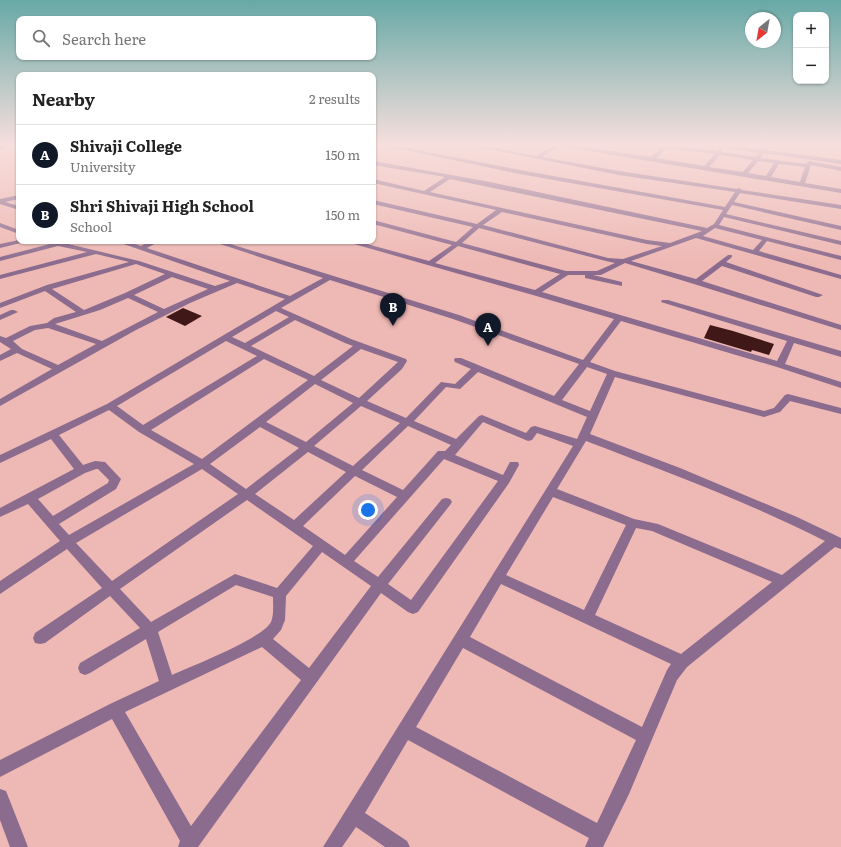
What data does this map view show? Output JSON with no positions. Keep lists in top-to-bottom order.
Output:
{
  "north": "bottom left",
  "page": {
    "map_buttons": ["+", "−"],
    "search": "Search here",
    "heading": ["Nearby", "2 results"],
    "list": [
      {
        "mark": "A",
        "name": "Shivaji College",
        "note": "University",
        "value": "150 m"
      },
      {
        "mark": "B",
        "name": "Shri Shivaji High School",
        "note": "School",
        "value": "150 m"
      }
    ],
    "pins": ["B", "A"]
  }
}
